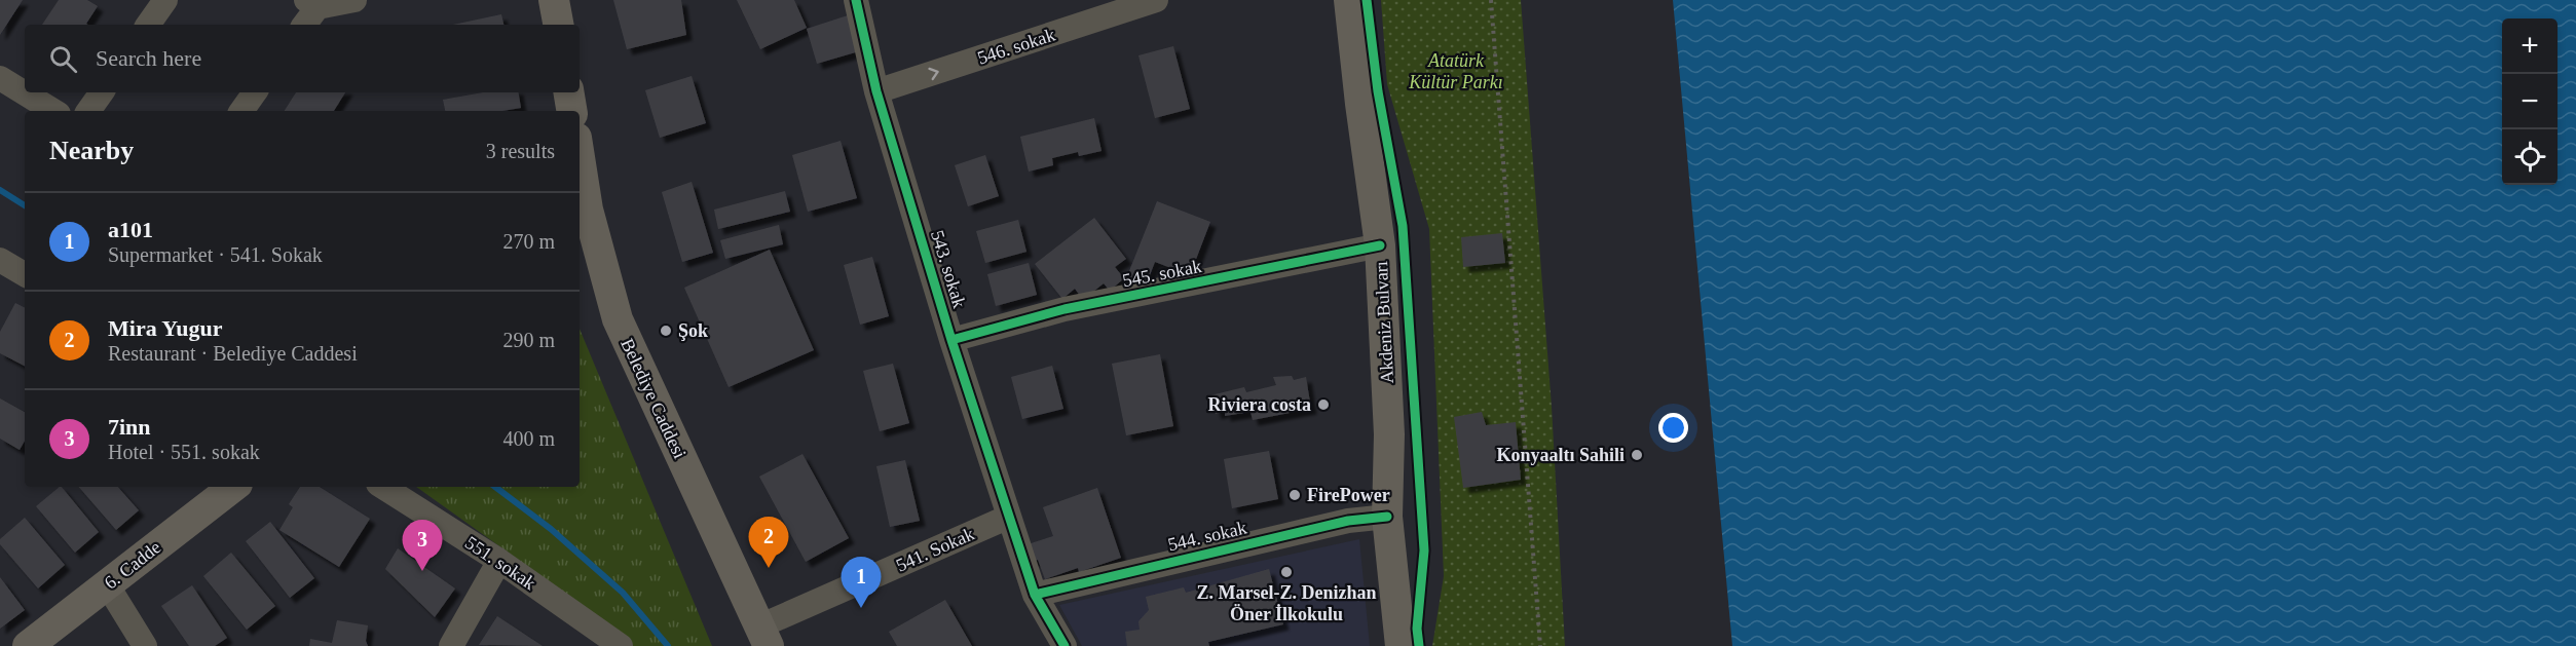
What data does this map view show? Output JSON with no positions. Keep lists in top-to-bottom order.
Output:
{
  "streets": {
    "main road": ["Akdeniz Bulvarı", "Belediye Caddesi", "6. Cadde"],
    "street": [
      "546. sokak",
      "543. sokak",
      "545. sokak",
      "544. sokak",
      "541. Sokak",
      "551. sokak"
    ]
  },
  "crossings": [
    ["546. sokak", "543. sokak"],
    ["543. sokak", "545. sokak"],
    ["543. sokak", "544. sokak"],
    ["543. sokak", "541. Sokak"],
    ["545. sokak", "Akdeniz Bulvarı"],
    ["Akdeniz Bulvarı", "544. sokak"],
    ["Belediye Caddesi", "541. Sokak"]
  ],
  "one_way": ["546. sokak"],
  "parks": ["Atatürk Kültür Parkı"],
  "places": [
    "Şok",
    "Riviera costa",
    "Konyaaltı Sahili",
    "FirePower",
    "Z. Marsel-Z. Denizhan Öner İlkokulu"
  ],
  "page": {
    "map_buttons": ["+", "−"],
    "search": "Search here",
    "heading": ["Nearby", "3 results"],
    "list": [
      {
        "mark": "1",
        "name": "a101",
        "note": "Supermarket · 541. Sokak",
        "value": "270 m"
      },
      {
        "mark": "2",
        "name": "Mira Yugur",
        "note": "Restaurant · Belediye Caddesi",
        "value": "290 m"
      },
      {
        "mark": "3",
        "name": "7inn",
        "note": "Hotel · 551. sokak",
        "value": "400 m"
      }
    ],
    "pins": ["2", "3", "1"]
  }
}
